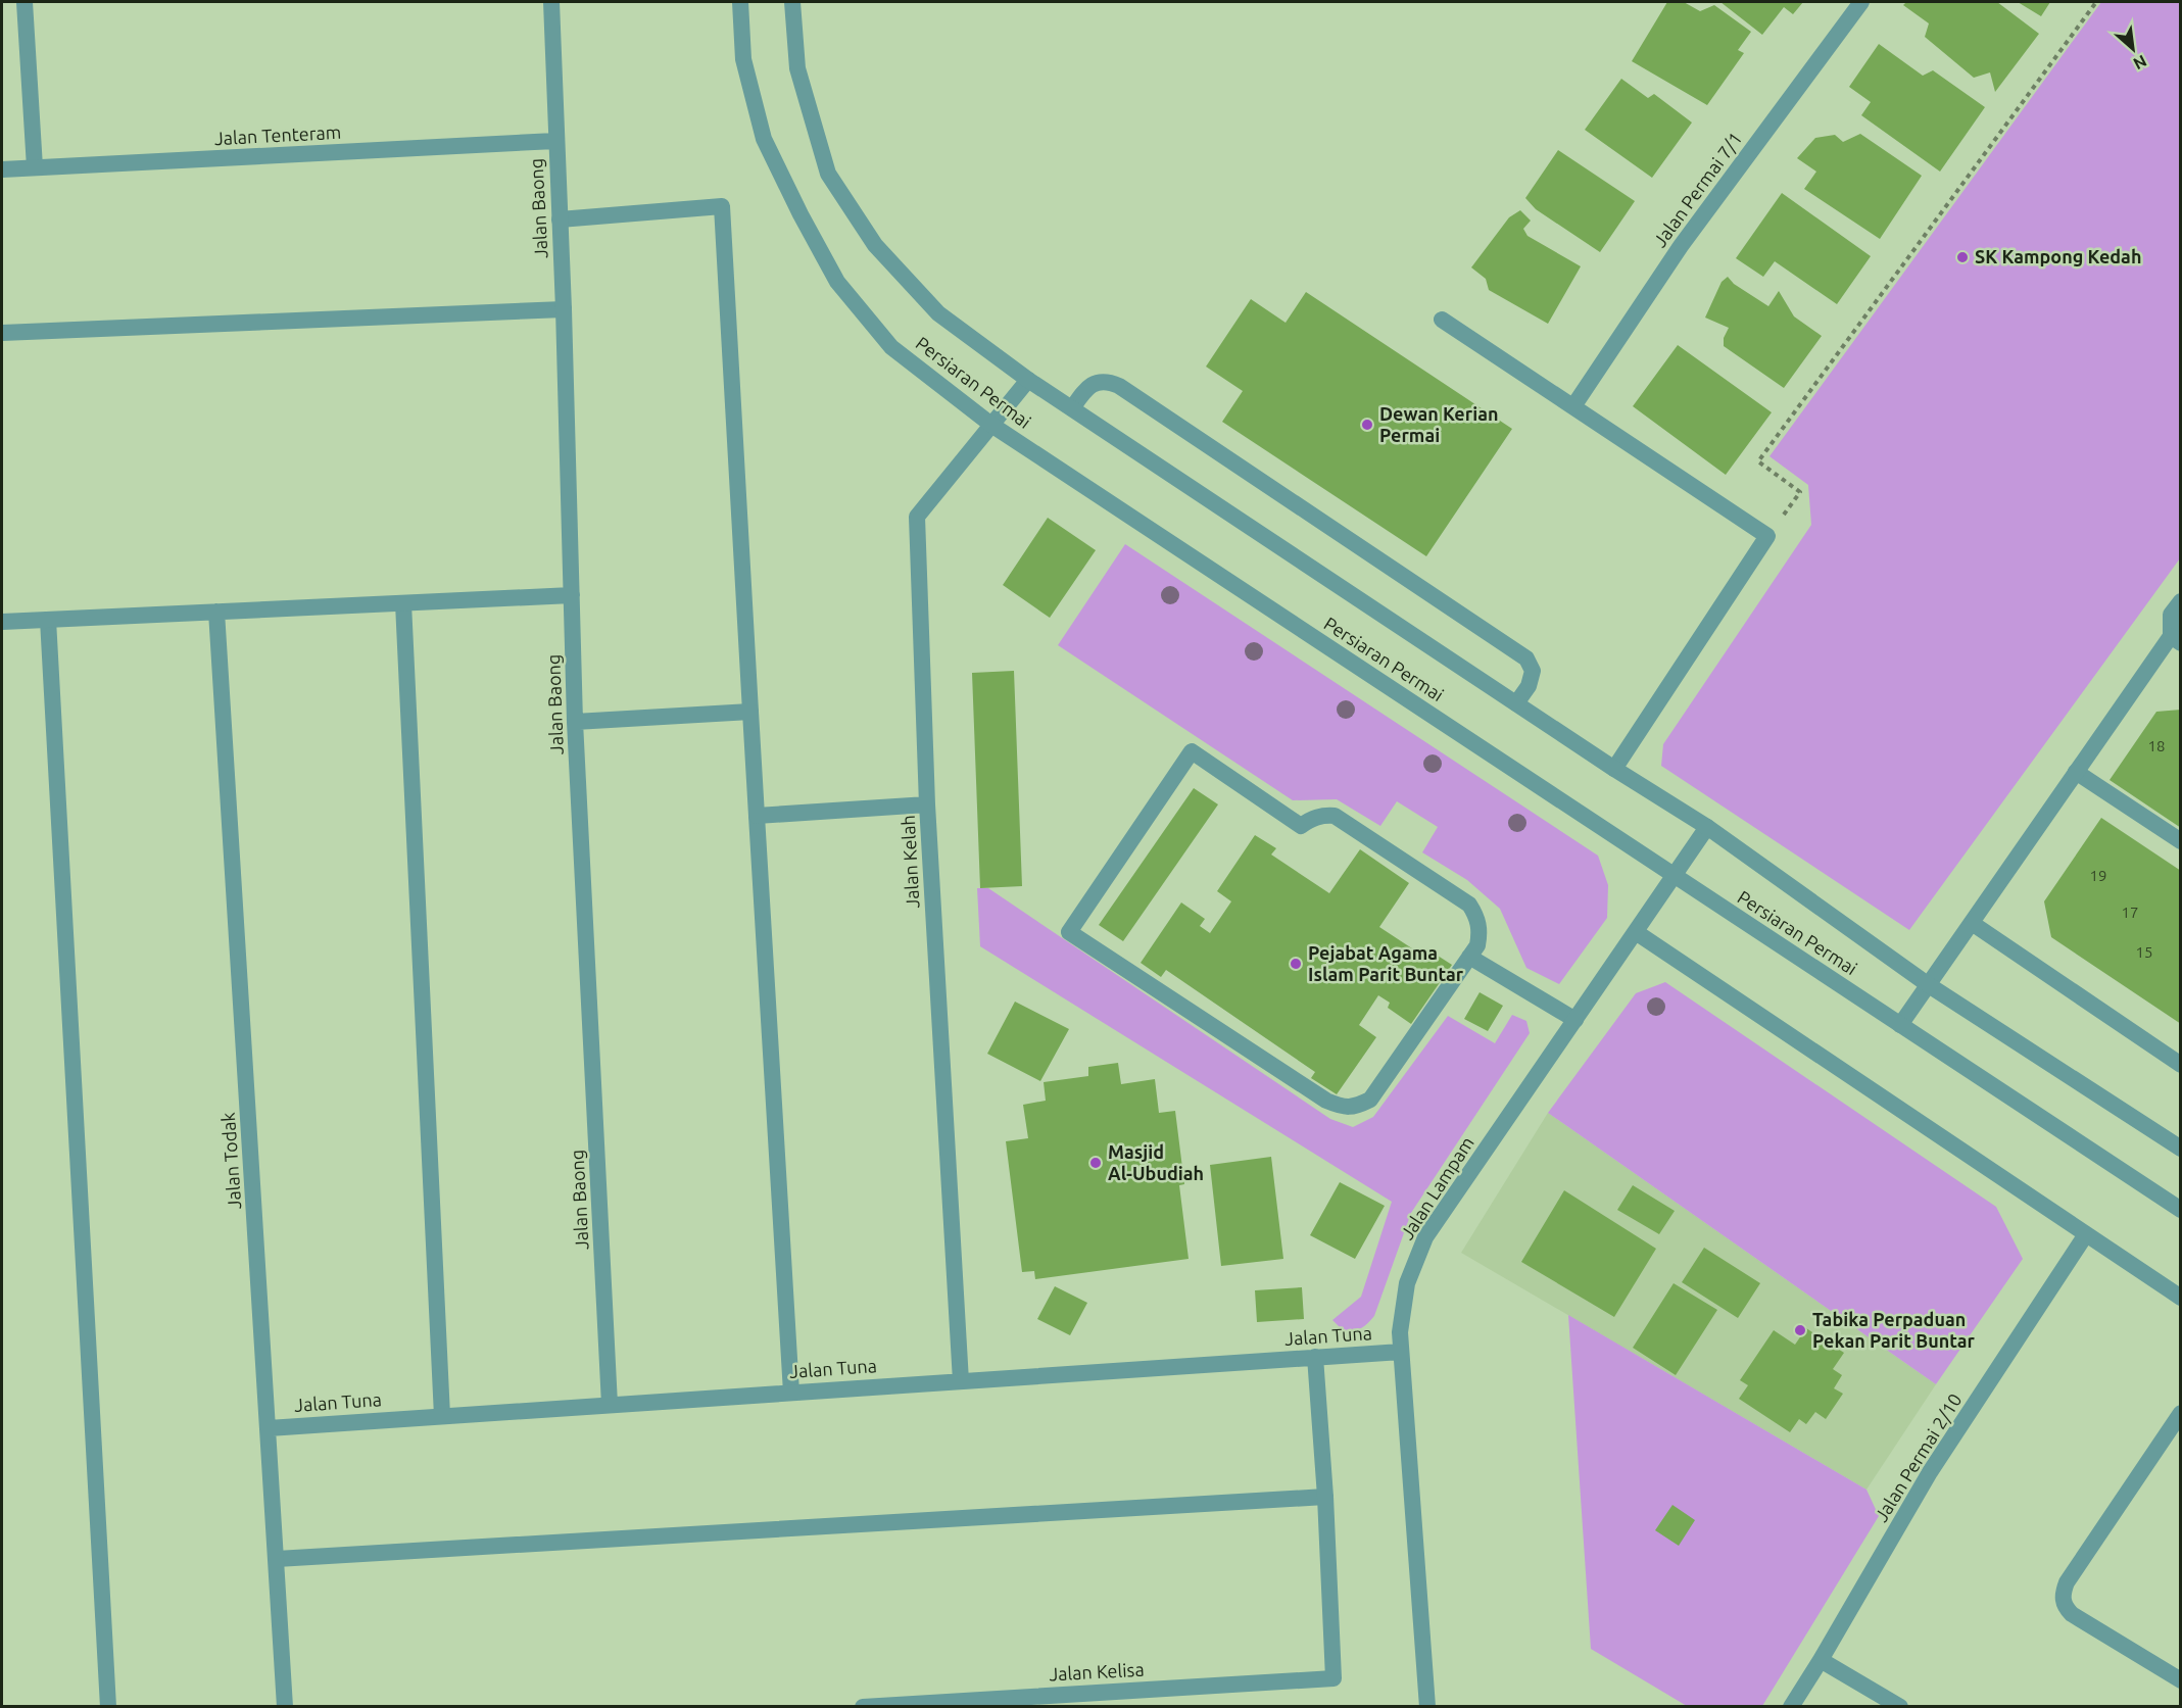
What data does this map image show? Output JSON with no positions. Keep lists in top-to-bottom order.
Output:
{
  "streets": {
    "street": [
      "Jalan Tenteram",
      "Jalan Permai 7/1",
      "Jalan Baong",
      "Persiaran Permai",
      "Jalan Kelah",
      "Jalan Todak",
      "Jalan Lampam",
      "Jalan Tuna",
      "Jalan Permai 2/10",
      "Jalan Kelisa"
    ]
  },
  "crossings": [
    ["Jalan Tenteram", "Jalan Baong"],
    ["Jalan Baong", "Jalan Tuna"],
    ["Persiaran Permai", "Jalan Kelah"],
    ["Persiaran Permai", "Jalan Lampam"],
    ["Jalan Kelah", "Jalan Tuna"],
    ["Jalan Todak", "Jalan Tuna"],
    ["Jalan Lampam", "Jalan Tuna"]
  ],
  "places": [
    "SK Kampong Kedah",
    "Dewan Kerian Permai",
    "Pejabat Agama Islam Parit Buntar",
    "Masjid Al-Ubudiah",
    "Tabika Perpaduan Pekan Parit Buntar"
  ],
  "house_numbers": [
    "18",
    "19",
    "17",
    "15"
  ],
  "north": "bottom right"
}
